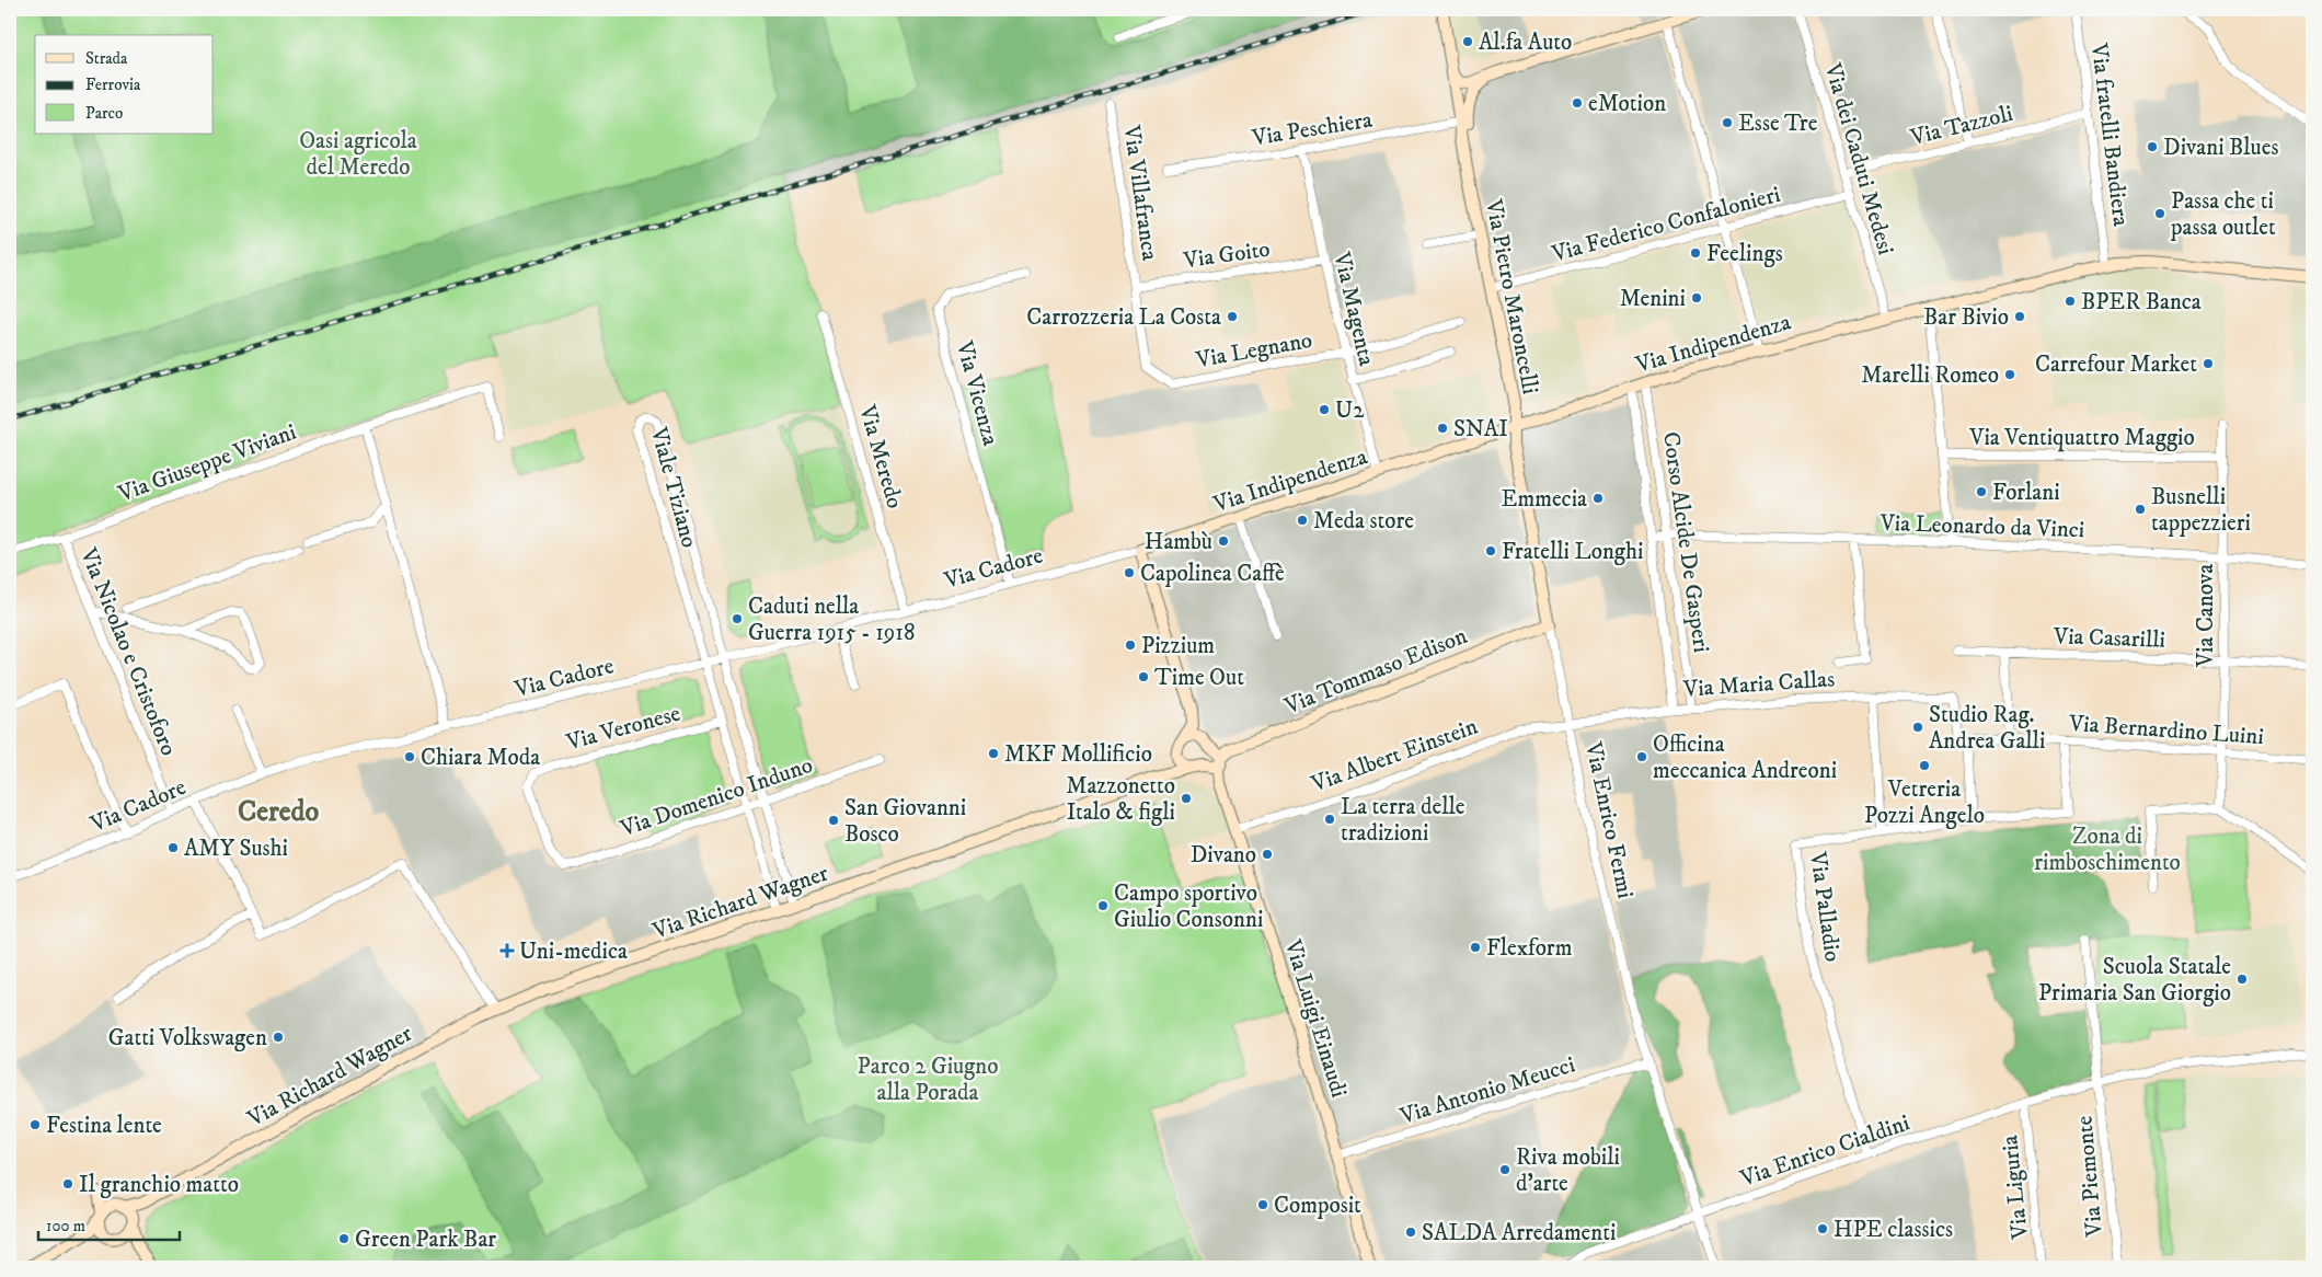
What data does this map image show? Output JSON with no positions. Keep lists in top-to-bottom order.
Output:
{
  "streets": {
    "street": [
      "Via Tazzoli",
      "Via Peschiera",
      "Via fratelli Bandiera",
      "Via dei Caduti Medesi",
      "Via Villafranca",
      "Via Federico Confalonieri",
      "Via Goito",
      "Via Pietro Maroncelli",
      "Via Magenta",
      "Via Indipendenza",
      "Via Legnano",
      "Via Vicenza",
      "Via Ventiquattro Maggio",
      "Via Meredo",
      "Via Giuseppe Viviani",
      "Viale Tiziano",
      "Via Leonardo da Vinci",
      "Corso Alcide De Gasperi",
      "Via Cadore",
      "Via Canova",
      "Via Casarilli",
      "Via Nicolao e Cristoforo",
      "Via Tommaso Edison",
      "Via Maria Callas",
      "Via Veronese",
      "Via Bernardino Luini",
      "Via Albert Einstein",
      "Via Domenico Induno",
      "Via Enrico Fermi",
      "Via Richard Wagner",
      "Via Palladio",
      "Via Luigi Einaudi",
      "Via Antonio Meucci",
      "Via Enrico Cialdini",
      "Via Piemonte",
      "Via Liguria"
    ]
  },
  "crossings": [
    ["Via Tazzoli", "Via fratelli Bandiera"],
    ["Via Tazzoli", "Via dei Caduti Medesi"],
    ["Via Peschiera", "Via Pietro Maroncelli"],
    ["Via Peschiera", "Via Magenta"],
    ["Via fratelli Bandiera", "Via Indipendenza"],
    ["Via dei Caduti Medesi", "Via Federico Confalonieri"],
    ["Via dei Caduti Medesi", "Via Indipendenza"],
    ["Via Villafranca", "Via Goito"],
    ["Via Villafranca", "Via Legnano"],
    ["Via Federico Confalonieri", "Via Pietro Maroncelli"],
    ["Via Goito", "Via Magenta"],
    ["Via Pietro Maroncelli", "Via Indipendenza"],
    ["Via Pietro Maroncelli", "Via Enrico Fermi"],
    ["Via Magenta", "Via Indipendenza"],
    ["Via Magenta", "Via Legnano"],
    ["Via Indipendenza", "Corso Alcide De Gasperi"],
    ["Via Indipendenza", "Via Cadore"],
    ["Via Indipendenza", "Via Enrico Fermi"],
    ["Via Vicenza", "Via Cadore"],
    ["Via Ventiquattro Maggio", "Via Canova"],
    ["Via Meredo", "Via Cadore"],
    ["Via Giuseppe Viviani", "Via Nicolao e Cristoforo"],
    ["Viale Tiziano", "Via Cadore"],
    ["Viale Tiziano", "Via Veronese"],
    ["Viale Tiziano", "Via Domenico Induno"],
    ["Viale Tiziano", "Via Richard Wagner"],
    ["Via Leonardo da Vinci", "Corso Alcide De Gasperi"],
    ["Via Leonardo da Vinci", "Via Canova"],
    ["Corso Alcide De Gasperi", "Via Maria Callas"],
    ["Via Cadore", "Via Nicolao e Cristoforo"],
    ["Via Canova", "Via Casarilli"],
    ["Via Canova", "Via Bernardino Luini"],
    ["Via Tommaso Edison", "Via Enrico Fermi"],
    ["Via Tommaso Edison", "Via Richard Wagner"],
    ["Via Tommaso Edison", "Via Luigi Einaudi"],
    ["Via Maria Callas", "Via Bernardino Luini"],
    ["Via Maria Callas", "Via Albert Einstein"],
    ["Via Maria Callas", "Via Enrico Fermi"],
    ["Via Veronese", "Via Domenico Induno"],
    ["Via Albert Einstein", "Via Enrico Fermi"],
    ["Via Albert Einstein", "Via Luigi Einaudi"],
    ["Via Enrico Fermi", "Via Antonio Meucci"],
    ["Via Enrico Fermi", "Via Enrico Cialdini"],
    ["Via Richard Wagner", "Via Luigi Einaudi"],
    ["Via Palladio", "Via Enrico Cialdini"],
    ["Via Luigi Einaudi", "Via Antonio Meucci"],
    ["Via Enrico Cialdini", "Via Piemonte"],
    ["Via Enrico Cialdini", "Via Liguria"]
  ],
  "districts": ["Ceredo"],
  "parks": ["Oasi agricola del Meredo", "Zona di rimboschimento", "Parco 2 Giugno alla Porada"],
  "places": {
    "other": [
      "Al.fa Auto",
      "eMotion",
      "Esse Tre",
      "Divani Blues",
      "Passa che ti passa outlet",
      "Feelings",
      "Menini",
      "BPER Banca",
      "Carrozzeria La Costa",
      "Bar Bivio",
      "Carrefour Market",
      "Marelli Romeo",
      "U2",
      "SNAI",
      "Forlani",
      "Emmecia",
      "Busnelli tappezzieri",
      "Meda store",
      "Hambù",
      "Fratelli Longhi",
      "Capolinea Caffè",
      "Caduti nella Guerra 1915 - 1918",
      "Pizzium",
      "Time Out",
      "Studio Rag. Andrea Galli",
      "MKF Mollificio",
      "Chiara Moda",
      "Officina meccanica Andreoni",
      "Vetreria Pozzi Angelo",
      "Mazzonetto Italo & figli",
      "La terra delle tradizioni",
      "San Giovanni Bosco",
      "AMY Sushi",
      "Divano",
      "Campo sportivo Giulio Consonni",
      "Flexform",
      "Scuola Statale Primaria San Giorgio",
      "Gatti Volkswagen",
      "Festina lente",
      "Riva mobili d'arte",
      "Il granchio matto",
      "Composit",
      "HPE classics",
      "SALDA Arredamenti",
      "Green Park Bar"
    ],
    "health": ["Uni-medica"]
  },
  "legend": ["Strada", "Ferrovia", "Parco"],
  "scale_bar": "100 m"
}
